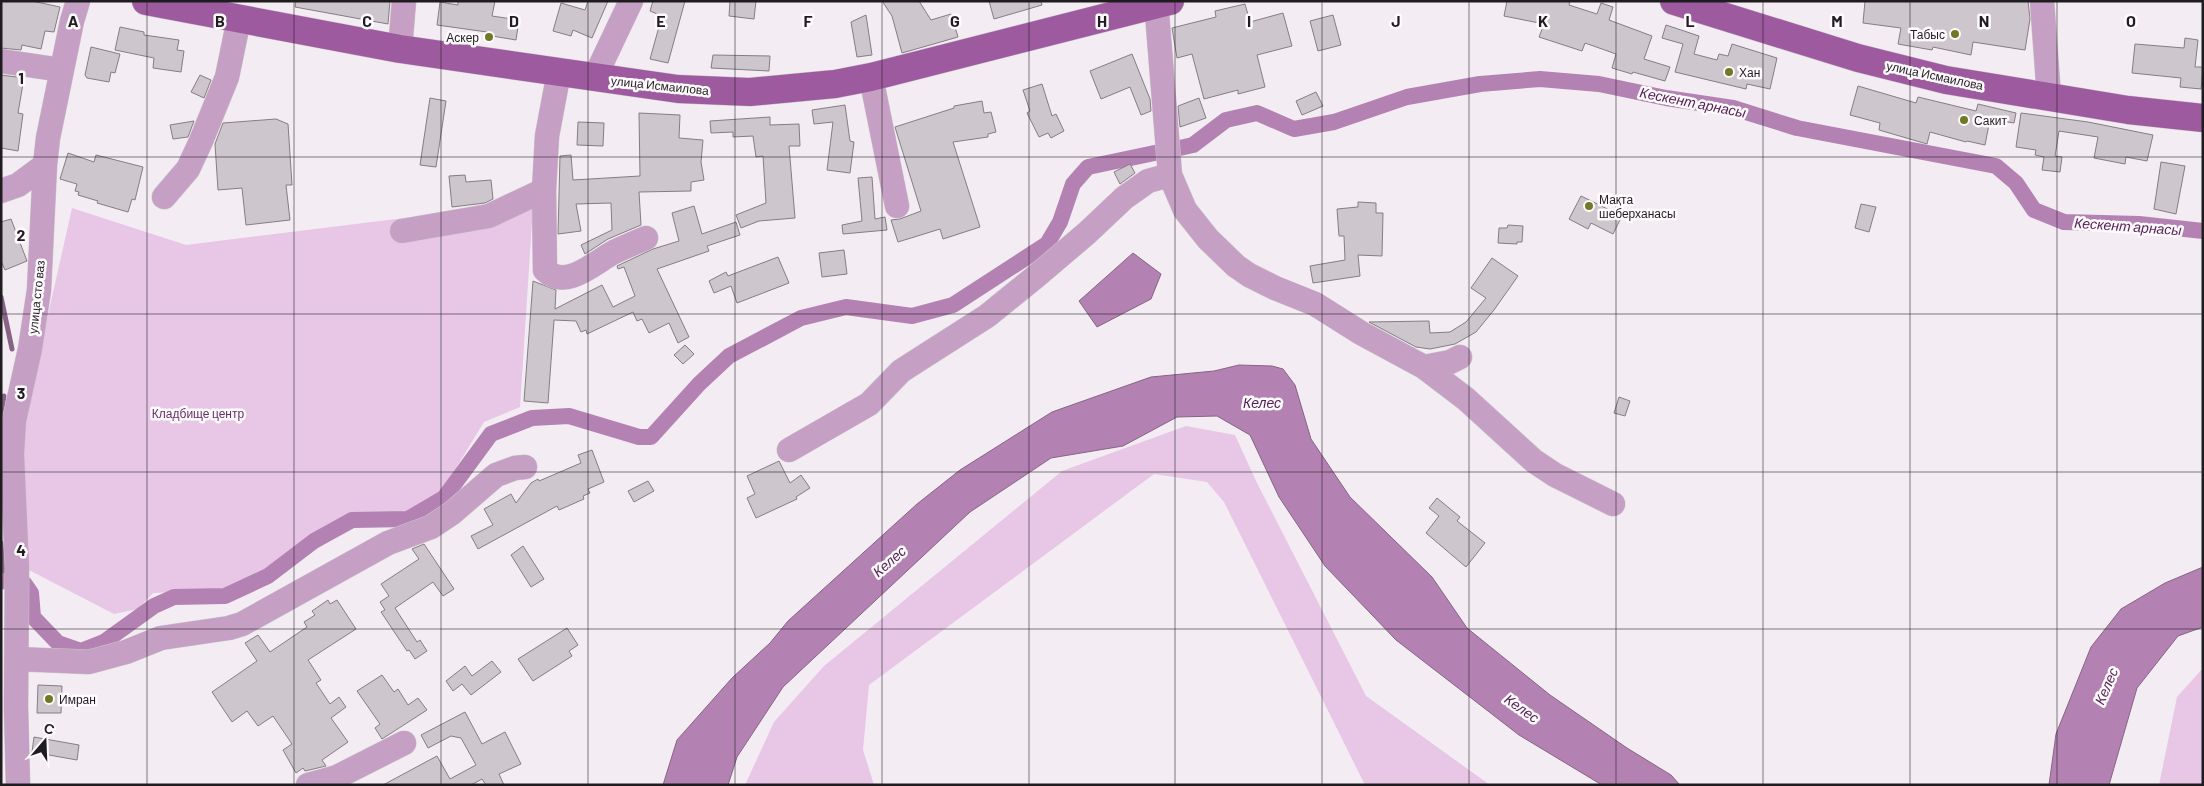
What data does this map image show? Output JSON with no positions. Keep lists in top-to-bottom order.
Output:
{
  "streets": {
    "main road": ["улица Исмаилова"],
    "street": ["улица сто ваз"]
  },
  "water": ["Кескент арнасы", "Келес"],
  "parks": ["Кладбище центр"],
  "places": [
    "Табыс",
    "Аскер",
    "Хан",
    "Сакит",
    "Мақта шеберханасы",
    "Имран"
  ],
  "north": "top",
  "grid": {
    "columns": [
      "A",
      "B",
      "C",
      "D",
      "E",
      "F",
      "G",
      "H",
      "I",
      "J",
      "K",
      "L",
      "M",
      "N",
      "O"
    ],
    "rows": [
      "1",
      "2",
      "3",
      "4"
    ]
  }
}
